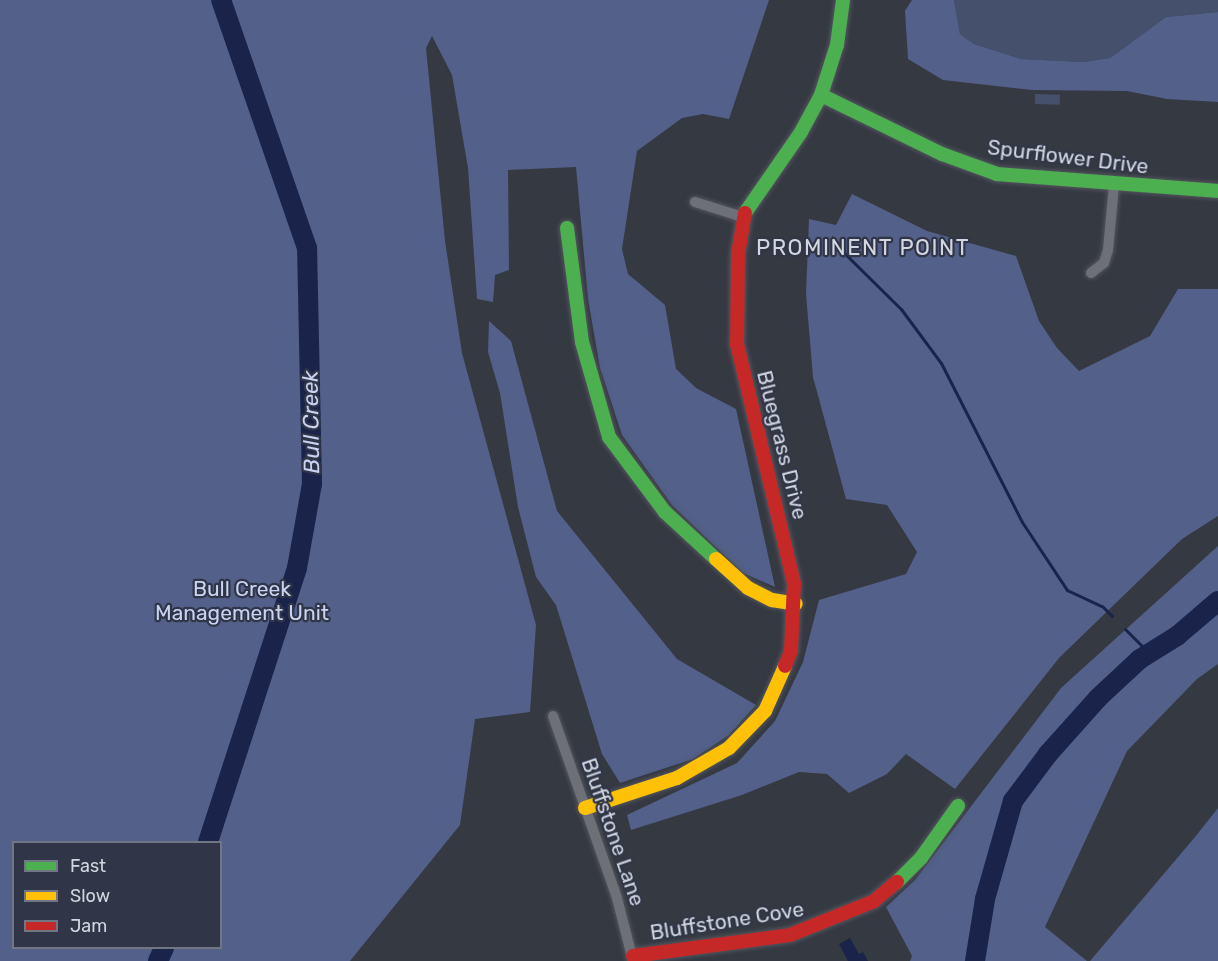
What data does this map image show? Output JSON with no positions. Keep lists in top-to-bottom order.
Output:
{
  "streets": {
    "street": [
      "Spurflower Drive",
      "Bluegrass Drive",
      "Bluffstone Lane",
      "Bluffstone Cove"
    ]
  },
  "crossings": [
    ["Spurflower Drive", "Bluegrass Drive"],
    ["Bluegrass Drive", "Bluffstone Lane"],
    ["Bluffstone Lane", "Bluffstone Cove"]
  ],
  "districts": ["PROMINENT POINT"],
  "water": ["Bull Creek"],
  "parks": ["Bull Creek Management Unit"],
  "legend": ["Fast", "Slow", "Jam"]
}
